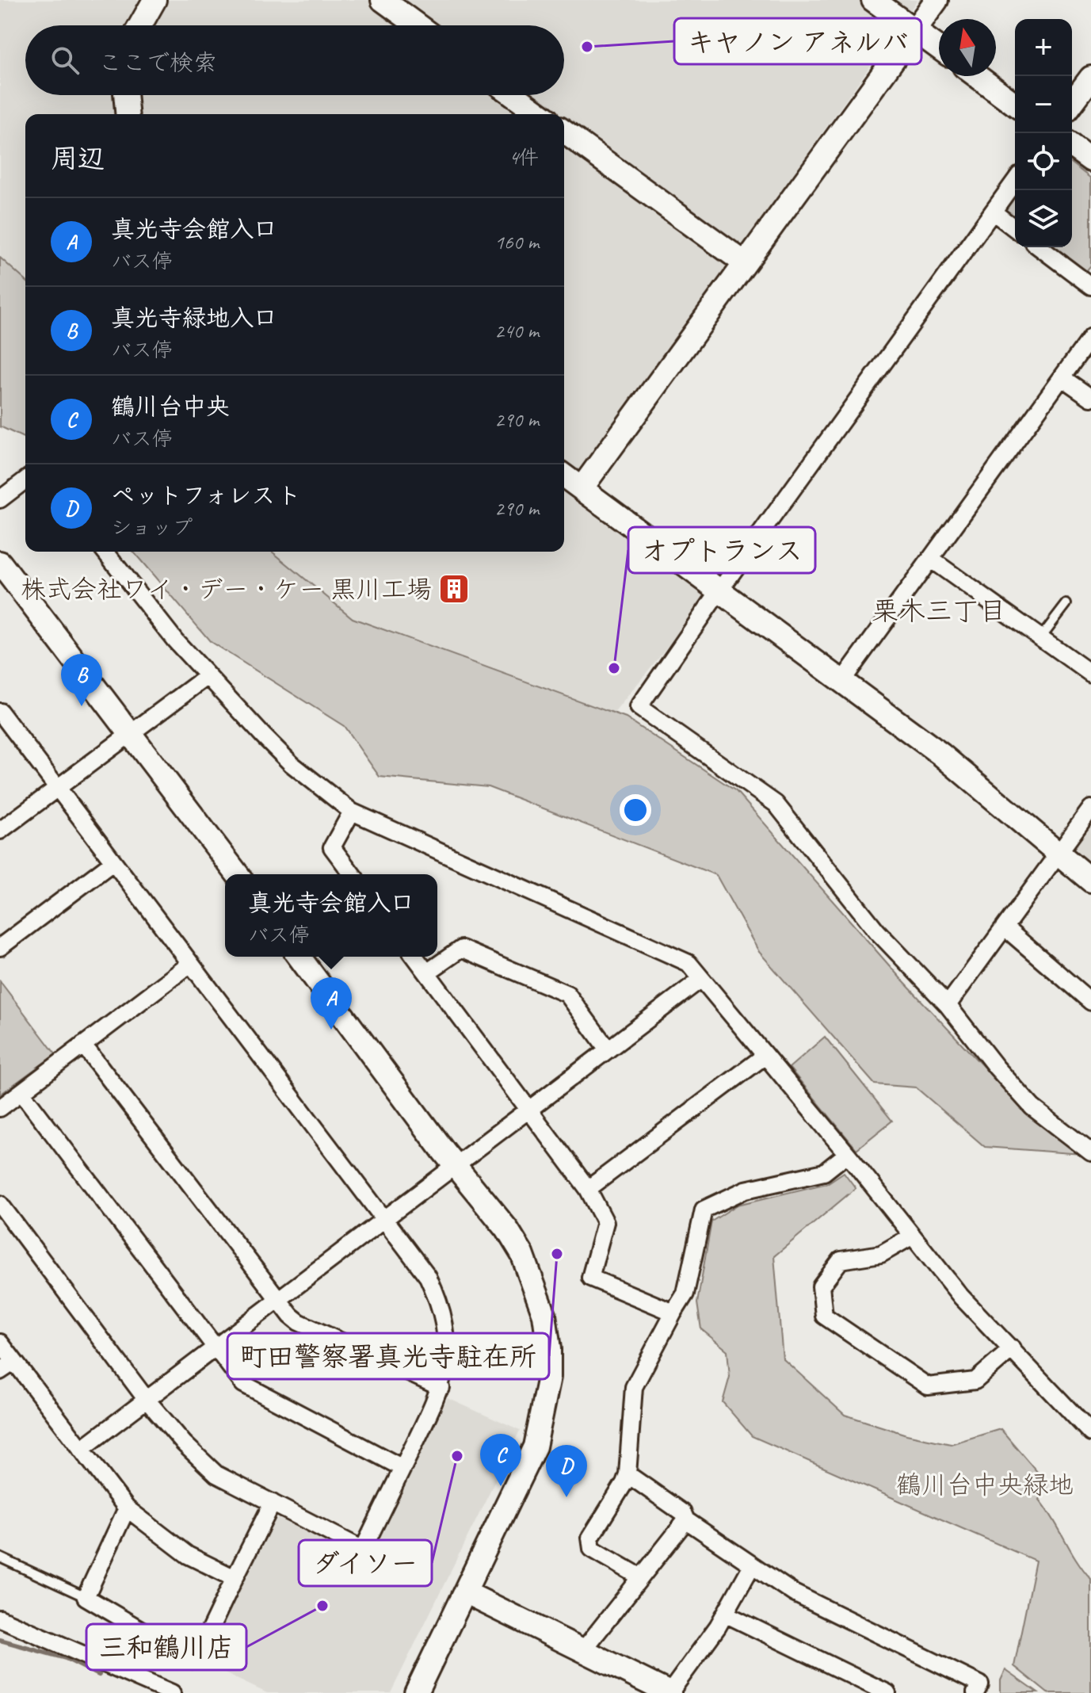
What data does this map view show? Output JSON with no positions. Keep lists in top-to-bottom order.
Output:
{
  "districts": ["栗木三丁目"],
  "parks": ["鶴川台中央緑地"],
  "places": {
    "other": [
      "キヤノン アネルバ",
      "オプトランス",
      "町田警察署真光寺駐在所",
      "ダイソー",
      "三和鶴川店"
    ],
    "building": ["株式会社ワイ・デー・ケー 黒川工場"]
  },
  "north": "top",
  "page": {
    "map_buttons": ["+", "−"],
    "search": "ここで検索",
    "heading": ["周辺", "4件"],
    "list": [
      {
        "mark": "A",
        "name": "真光寺会館入口",
        "note": "バス停",
        "value": "160 m"
      },
      {
        "mark": "B",
        "name": "真光寺緑地入口",
        "note": "バス停",
        "value": "240 m"
      },
      {
        "mark": "C",
        "name": "鶴川台中央",
        "note": "バス停",
        "value": "290 m"
      },
      {
        "mark": "D",
        "name": "ペットフォレスト",
        "note": "ショップ",
        "value": "290 m"
      }
    ],
    "pins": [
      "B",
      "A",
      "C",
      "D"
    ],
    "popup": ["真光寺会館入口", "バス停"]
  }
}
